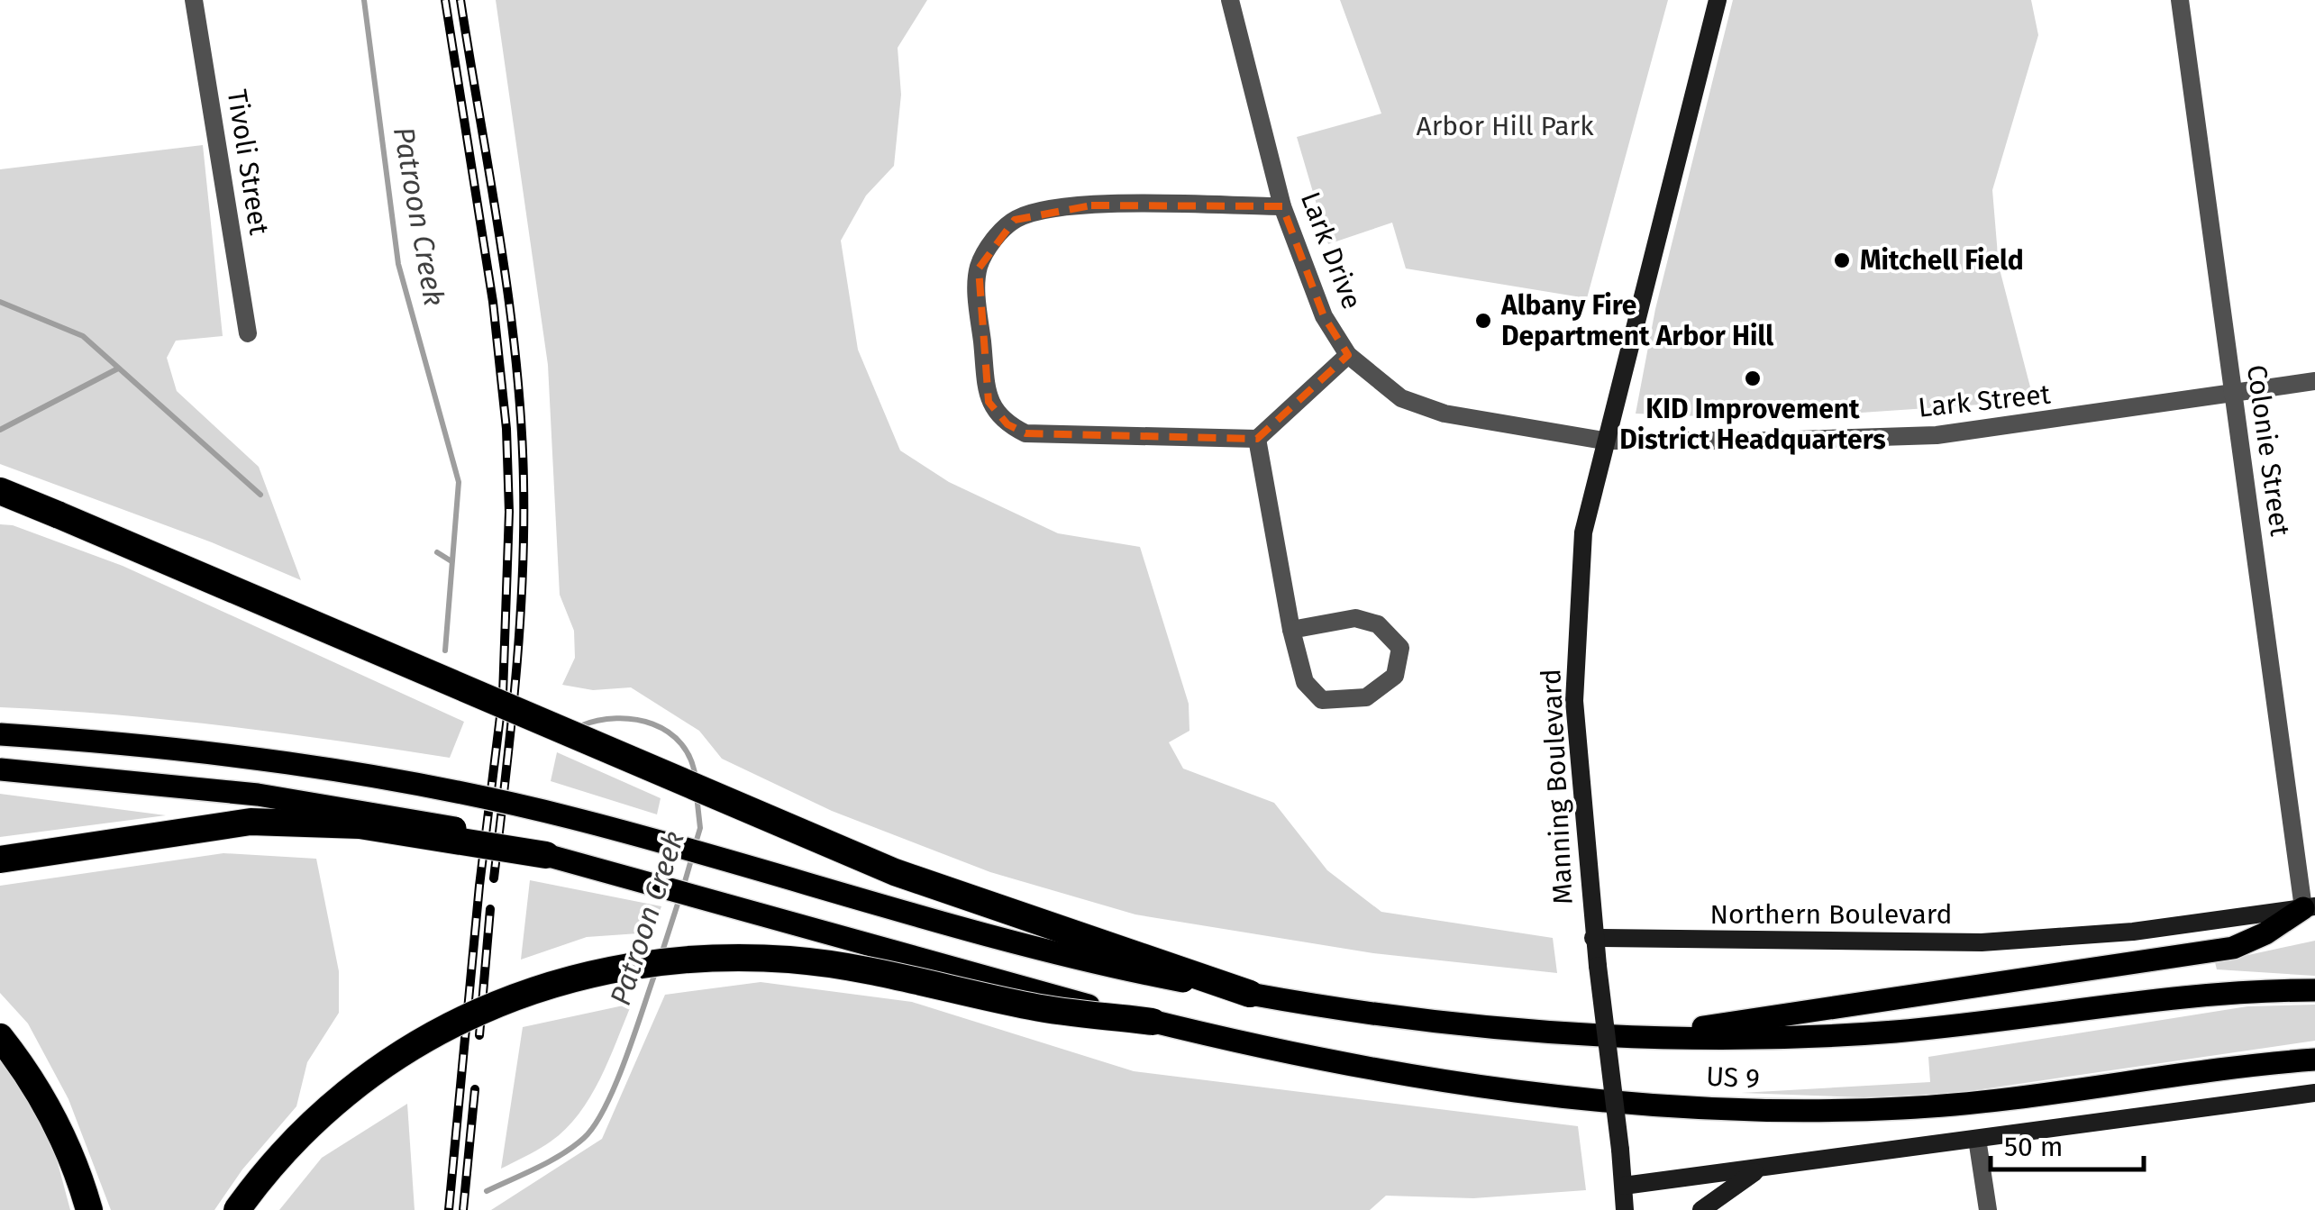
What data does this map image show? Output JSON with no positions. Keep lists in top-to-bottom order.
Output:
{
  "streets": {
    "main road": ["Manning Boulevard", "Northern Boulevard", "US 9"],
    "street": [
      "Tivoli Street",
      "Lark Drive",
      "Lark Street",
      "Colonie Street"
    ]
  },
  "crossings": [
    ["Lark Drive", "Lark Street"],
    ["Lark Drive", "Manning Boulevard"],
    ["Lark Street", "Colonie Street"],
    ["Lark Street", "Manning Boulevard"],
    ["Colonie Street", "Northern Boulevard"],
    ["Manning Boulevard", "Northern Boulevard"]
  ],
  "water": ["Patroon Creek"],
  "parks": ["Arbor Hill Park"],
  "places": ["Mitchell Field", "Albany Fire Department Arbor Hill", "KID Improvement District Headquarters"],
  "scale_bar": "50 m"
}
